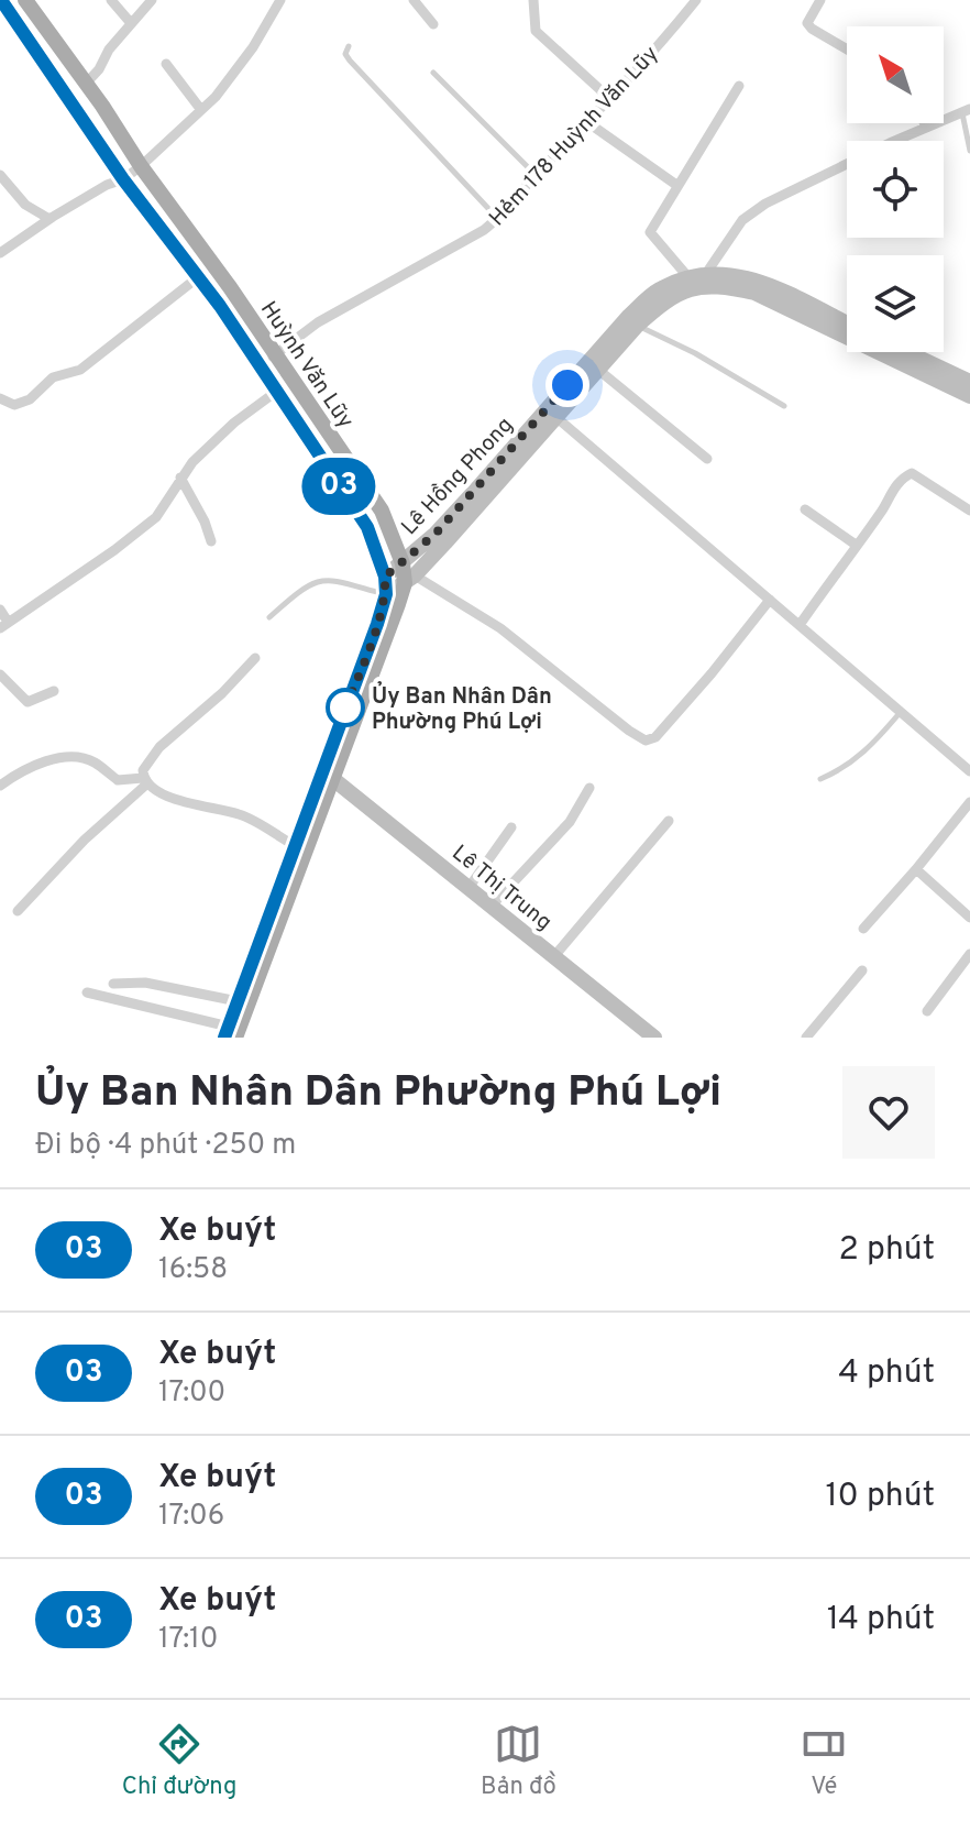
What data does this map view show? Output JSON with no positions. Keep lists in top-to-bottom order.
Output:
{
  "streets": {
    "main road": ["Huỳnh Văn Lũy"],
    "street": ["Hẻm 178 Huỳnh Văn Lũy", "Lê Hồng Phong", "Lê Thị Trung"]
  },
  "crossings": [
    ["Hẻm 178 Huỳnh Văn Lũy", "Huỳnh Văn Lũy"],
    ["Huỳnh Văn Lũy", "Lê Hồng Phong"]
  ],
  "places": ["Ủy Ban Nhân Dân Phường Phú Lợi"],
  "lines": ["bus line 03"],
  "north": "top left",
  "page": {
    "on_map": "03",
    "heading": ["Ủy Ban Nhân Dân Phường Phú Lợi", "Đi bộ · 4 phút · 250 m"],
    "list": [
      {
        "mark": "03",
        "name": "Xe buýt",
        "note": "16:58",
        "value": "2 phút"
      },
      {
        "mark": "03",
        "name": "Xe buýt",
        "note": "17:00",
        "value": "4 phút"
      },
      {
        "mark": "03",
        "name": "Xe buýt",
        "note": "17:06",
        "value": "10 phút"
      },
      {
        "mark": "03",
        "name": "Xe buýt",
        "note": "17:10",
        "value": "14 phút"
      }
    ],
    "tabs": ["Chỉ đường", "Bản đồ", "Vé"]
  }
}
